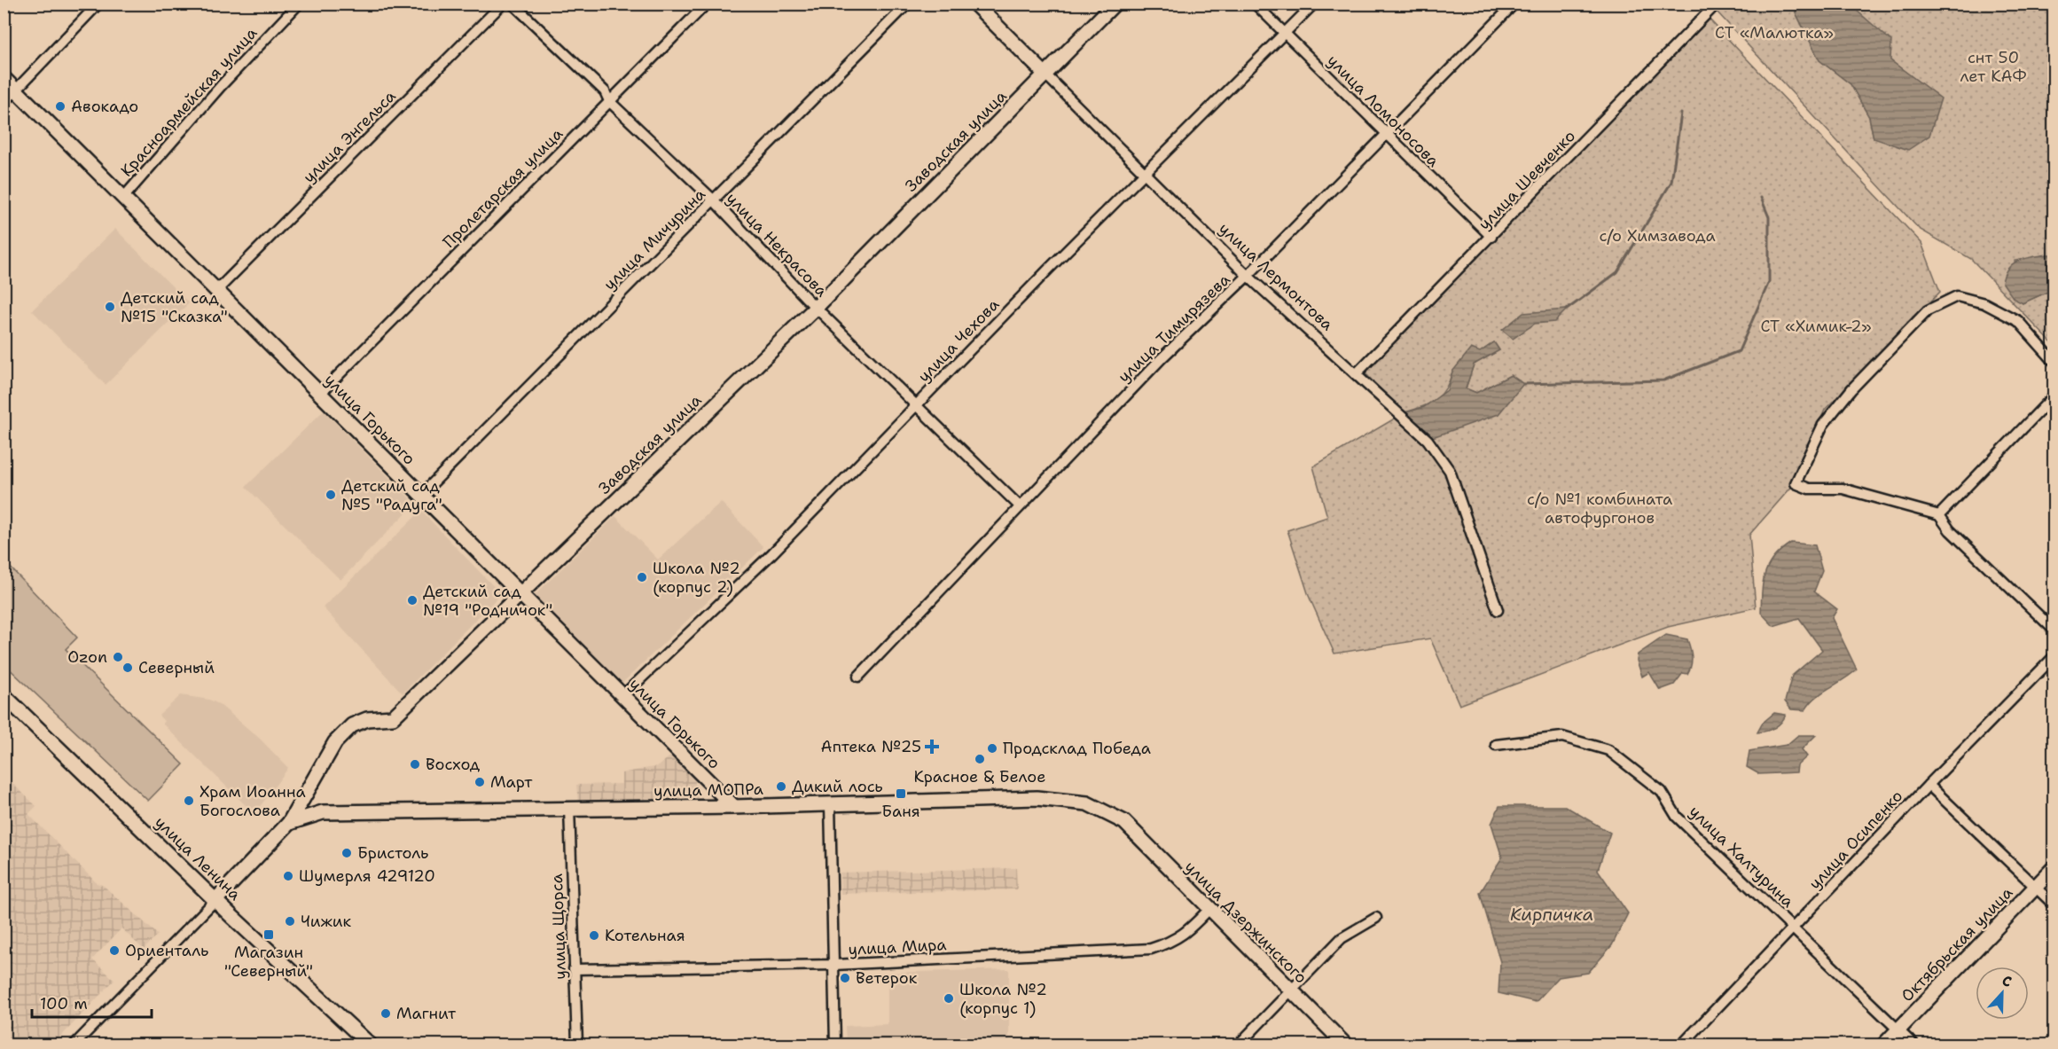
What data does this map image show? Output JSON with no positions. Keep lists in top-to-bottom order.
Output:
{
  "streets": {
    "street": [
      "Красноармейская улица",
      "улица Ломоносова",
      "улица Энгельса",
      "Заводская улица",
      "улица Шевченко",
      "Пролетарская улица",
      "улица Мичурина",
      "улица Некрасова",
      "улица Лермонтова",
      "улица Тимирязева",
      "улица Чехова",
      "улица Горького",
      "улица МОПРа",
      "улица Осипенко",
      "улица Халтурина",
      "улица Ленина",
      "улица Дзержинского",
      "улица Щорса",
      "Октябрьская улица",
      "улица Мира"
    ]
  },
  "crossings": [
    ["Красноармейская улица", "улица Горького"],
    ["улица Ломоносова", "улица Шевченко"],
    ["улица Ломоносова", "улица Тимирязева"],
    ["улица Ломоносова", "улица Чехова"],
    ["улица Энгельса", "улица Горького"],
    ["Заводская улица", "улица Некрасова"],
    ["Заводская улица", "улица Лермонтова"],
    ["Заводская улица", "улица Горького"],
    ["Заводская улица", "улица МОПРа"],
    ["Заводская улица", "улица Ленина"],
    ["улица Шевченко", "улица Лермонтова"],
    ["Пролетарская улица", "улица Некрасова"],
    ["Пролетарская улица", "улица Горького"],
    ["улица Мичурина", "улица Некрасова"],
    ["улица Мичурина", "улица Горького"],
    ["улица Некрасова", "улица Тимирязева"],
    ["улица Некрасова", "улица Чехова"],
    ["улица Лермонтова", "улица Тимирязева"],
    ["улица Лермонтова", "улица Чехова"],
    ["улица Чехова", "улица Горького"],
    ["улица Горького", "улица МОПРа"],
    ["улица МОПРа", "улица Дзержинского"],
    ["улица МОПРа", "улица Щорса"],
    ["улица Осипенко", "улица Халтурина"],
    ["улица Халтурина", "Октябрьская улица"],
    ["улица Дзержинского", "улица Мира"],
    ["улица Щорса", "улица Мира"]
  ],
  "water": ["Кирпичка"],
  "parks": [
    "СТ «Малютка»",
    "снт 50 лет КАФ",
    "с/о Химзавода",
    "СТ «Химик-2»",
    "с/о №1 комбината автофургонов"
  ],
  "places": {
    "other": [
      "Авокадо",
      "Детский сад №15 \"Сказка\"",
      "Детский сад №5 \"Радуга\"",
      "Школа №2 (корпус 2)",
      "Детский сад №19 \"Родничок\"",
      "Ozon",
      "Северный",
      "Продсклад Победа",
      "Красное & Белое",
      "Восход",
      "Март",
      "Дикий лось",
      "Храм Иоанна Богослова",
      "Бристоль",
      "Шумерля 429120",
      "Чижик",
      "Котельная",
      "Ориенталь",
      "Ветерок",
      "Школа №2 (корпус 1)",
      "Магнит"
    ],
    "health": ["Аптека №25"],
    "transit": ["Баня", "Магазин \"Северный\""]
  },
  "scale_bar": "100 m",
  "north": "top"
}
